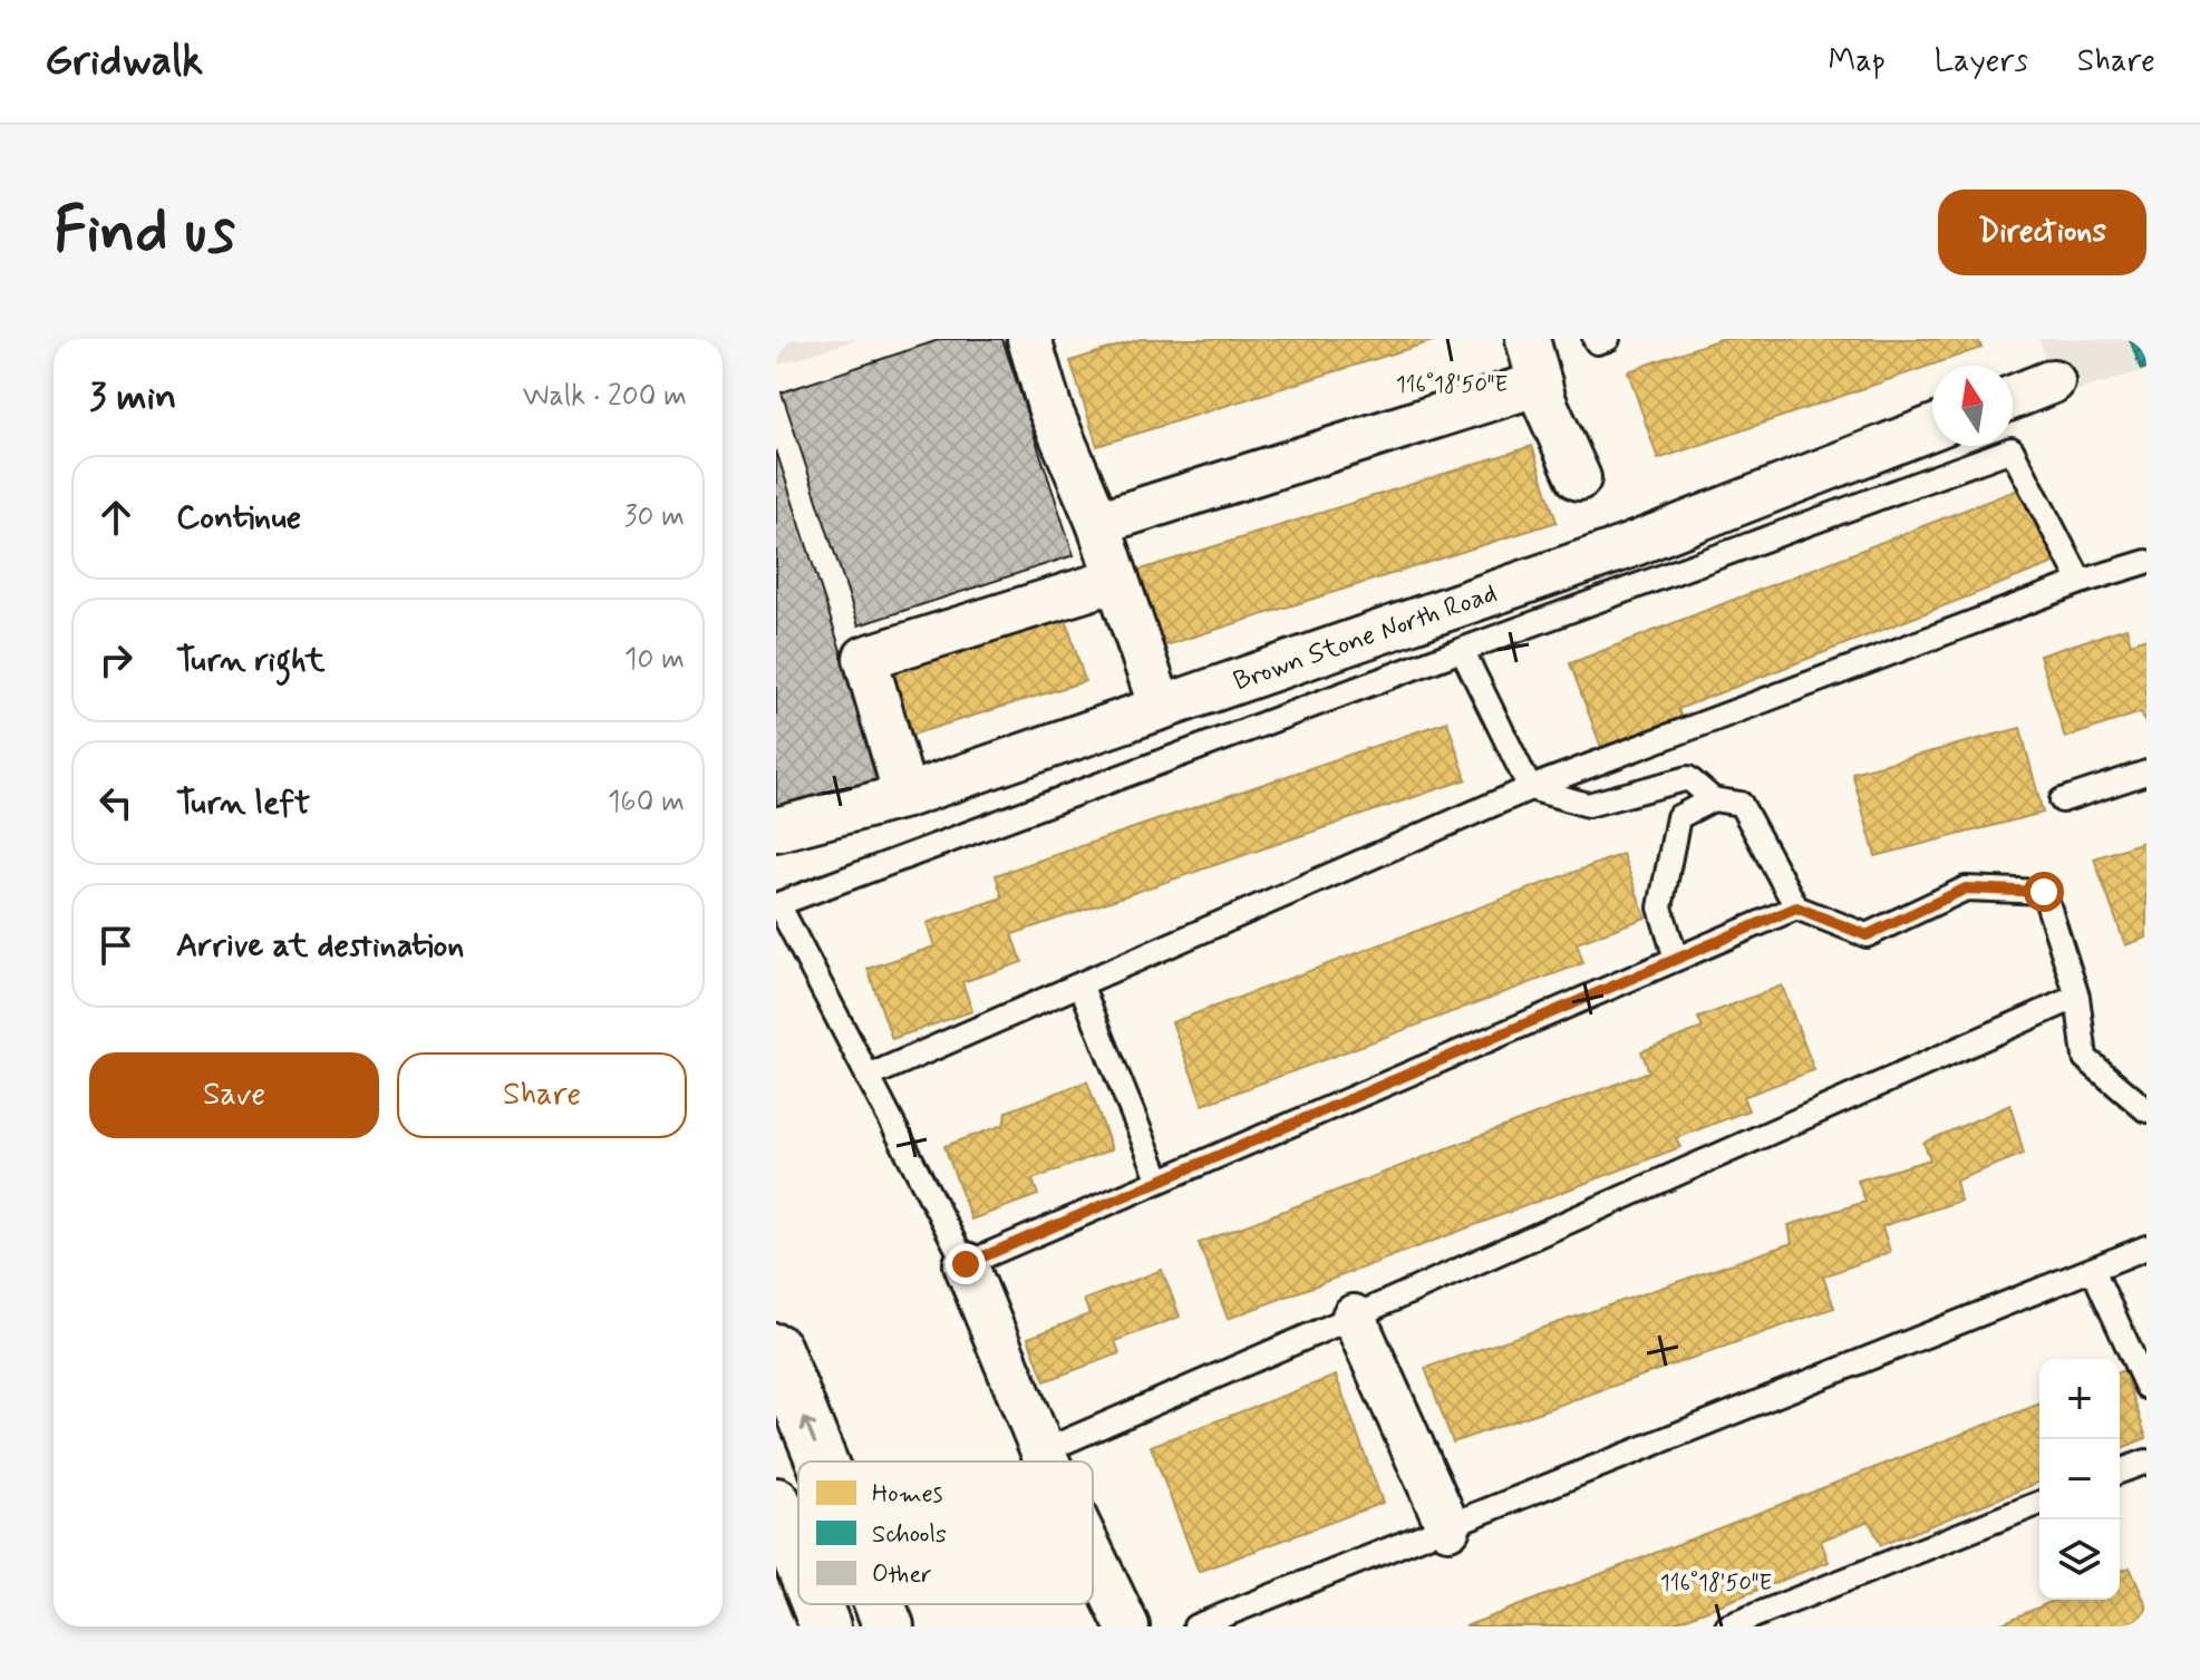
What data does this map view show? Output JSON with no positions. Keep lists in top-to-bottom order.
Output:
{
  "streets": {
    "street": ["Brown Stone North Road"]
  },
  "legend": ["Homes", "Schools", "Other"],
  "north": "top",
  "page": {
    "header": "Gridwalk",
    "nav": ["Map", "Layers", "Share"],
    "buttons": [
      "Directions",
      ["Save", "Share"]
    ],
    "title": "Find us",
    "heading": ["3 min", "Walk · 200 m"],
    "list": [
      ["Continue", "30 m"],
      ["Turn right", "10 m"],
      ["Turn left", "160 m"],
      "Arrive at destination"
    ],
    "map_buttons": ["+", "−"]
  },
  "coordinates": ["116°18'50\"E"]
}
